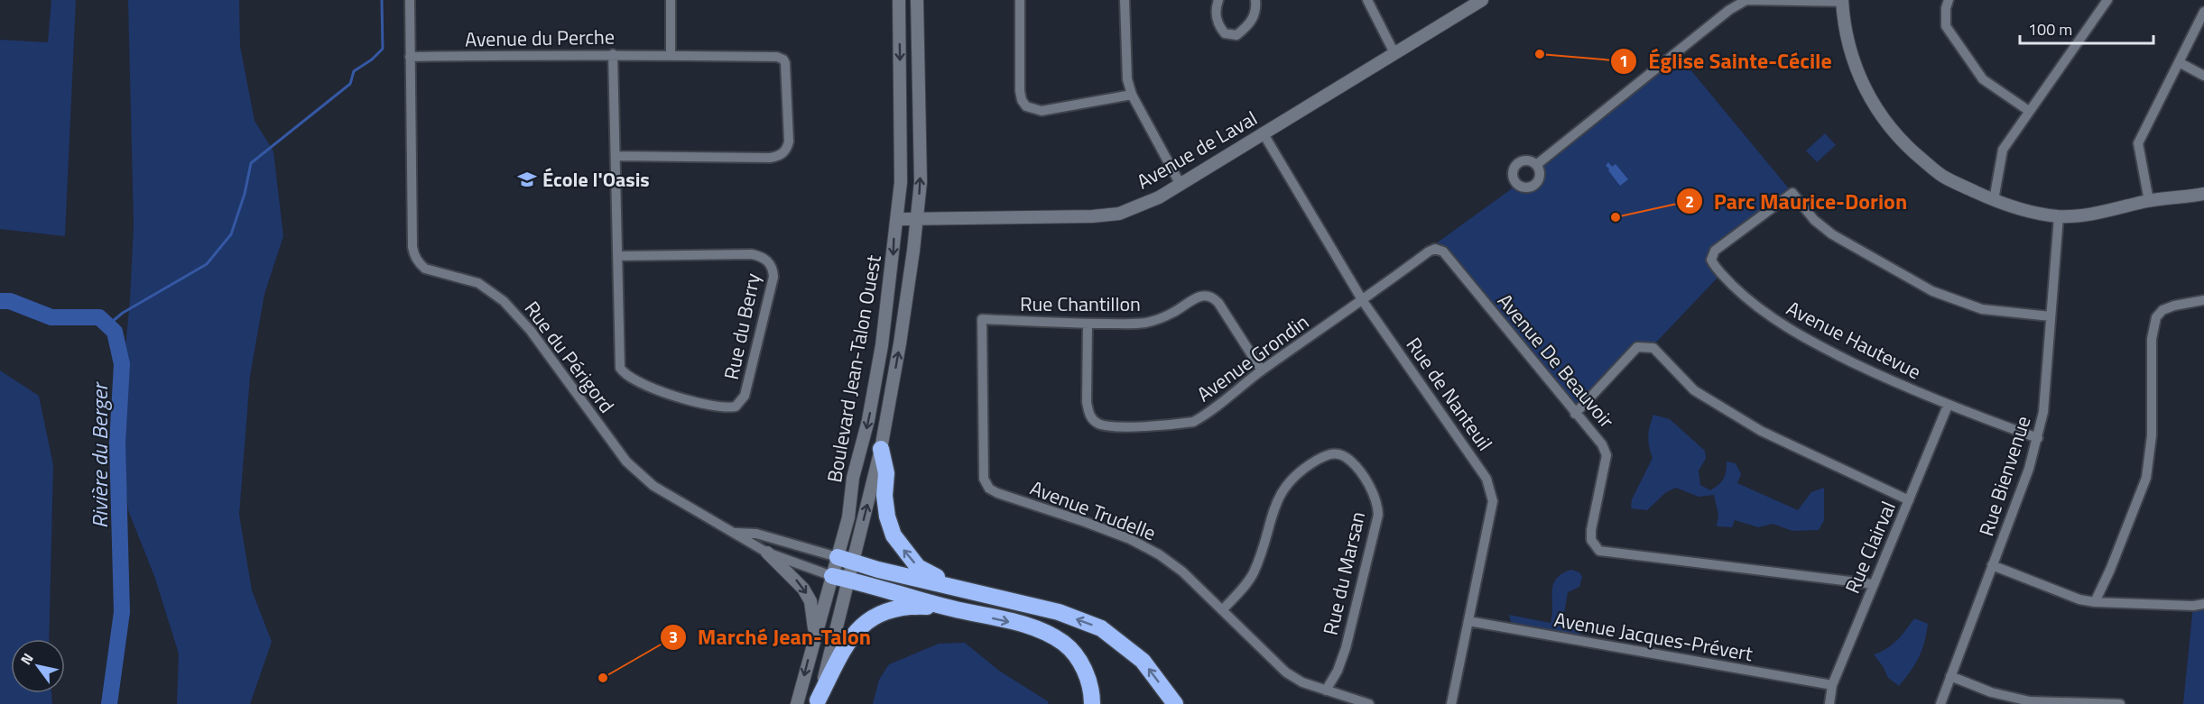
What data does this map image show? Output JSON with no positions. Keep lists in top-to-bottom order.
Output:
{
  "streets": {
    "street": [
      "Avenue du Perche",
      "Avenue de Laval",
      "Rue Chantillon",
      "Rue du Berry",
      "Avenue Hautevue",
      "Rue du Périgord",
      "Avenue Grondin",
      "Avenue De Beauvoir",
      "Boulevard Jean-Talon Ouest",
      "Rue de Nanteuil",
      "Rue Bienvenue",
      "Avenue Trudelle",
      "Rue Clairval",
      "Rue du Marsan",
      "Avenue Jacques-Prévert"
    ]
  },
  "crossings": [
    ["Avenue du Perche", "Rue du Berry"],
    ["Avenue du Perche", "Rue du Périgord"],
    ["Avenue de Laval", "Boulevard Jean-Talon Ouest"],
    ["Avenue de Laval", "Rue de Nanteuil"],
    ["Rue Chantillon", "Avenue Grondin"],
    ["Rue Chantillon", "Avenue Trudelle"],
    ["Avenue Hautevue", "Rue Bienvenue"],
    ["Avenue Hautevue", "Rue Clairval"],
    ["Rue du Périgord", "Boulevard Jean-Talon Ouest"],
    ["Avenue Grondin", "Avenue De Beauvoir"],
    ["Avenue Grondin", "Rue de Nanteuil"],
    ["Avenue De Beauvoir", "Rue de Nanteuil"],
    ["Avenue De Beauvoir", "Rue Clairval"],
    ["Rue de Nanteuil", "Avenue Jacques-Prévert"],
    ["Avenue Trudelle", "Rue du Marsan"],
    ["Rue Clairval", "Avenue Jacques-Prévert"]
  ],
  "water": ["Rivière du Berger"],
  "places": {
    "other": ["Église Sainte-Cécile", "Parc Maurice-Dorion", "Marché Jean-Talon"],
    "school or university": ["École l'Oasis"]
  },
  "scale_bar": "100 m",
  "north": "top left"
}
